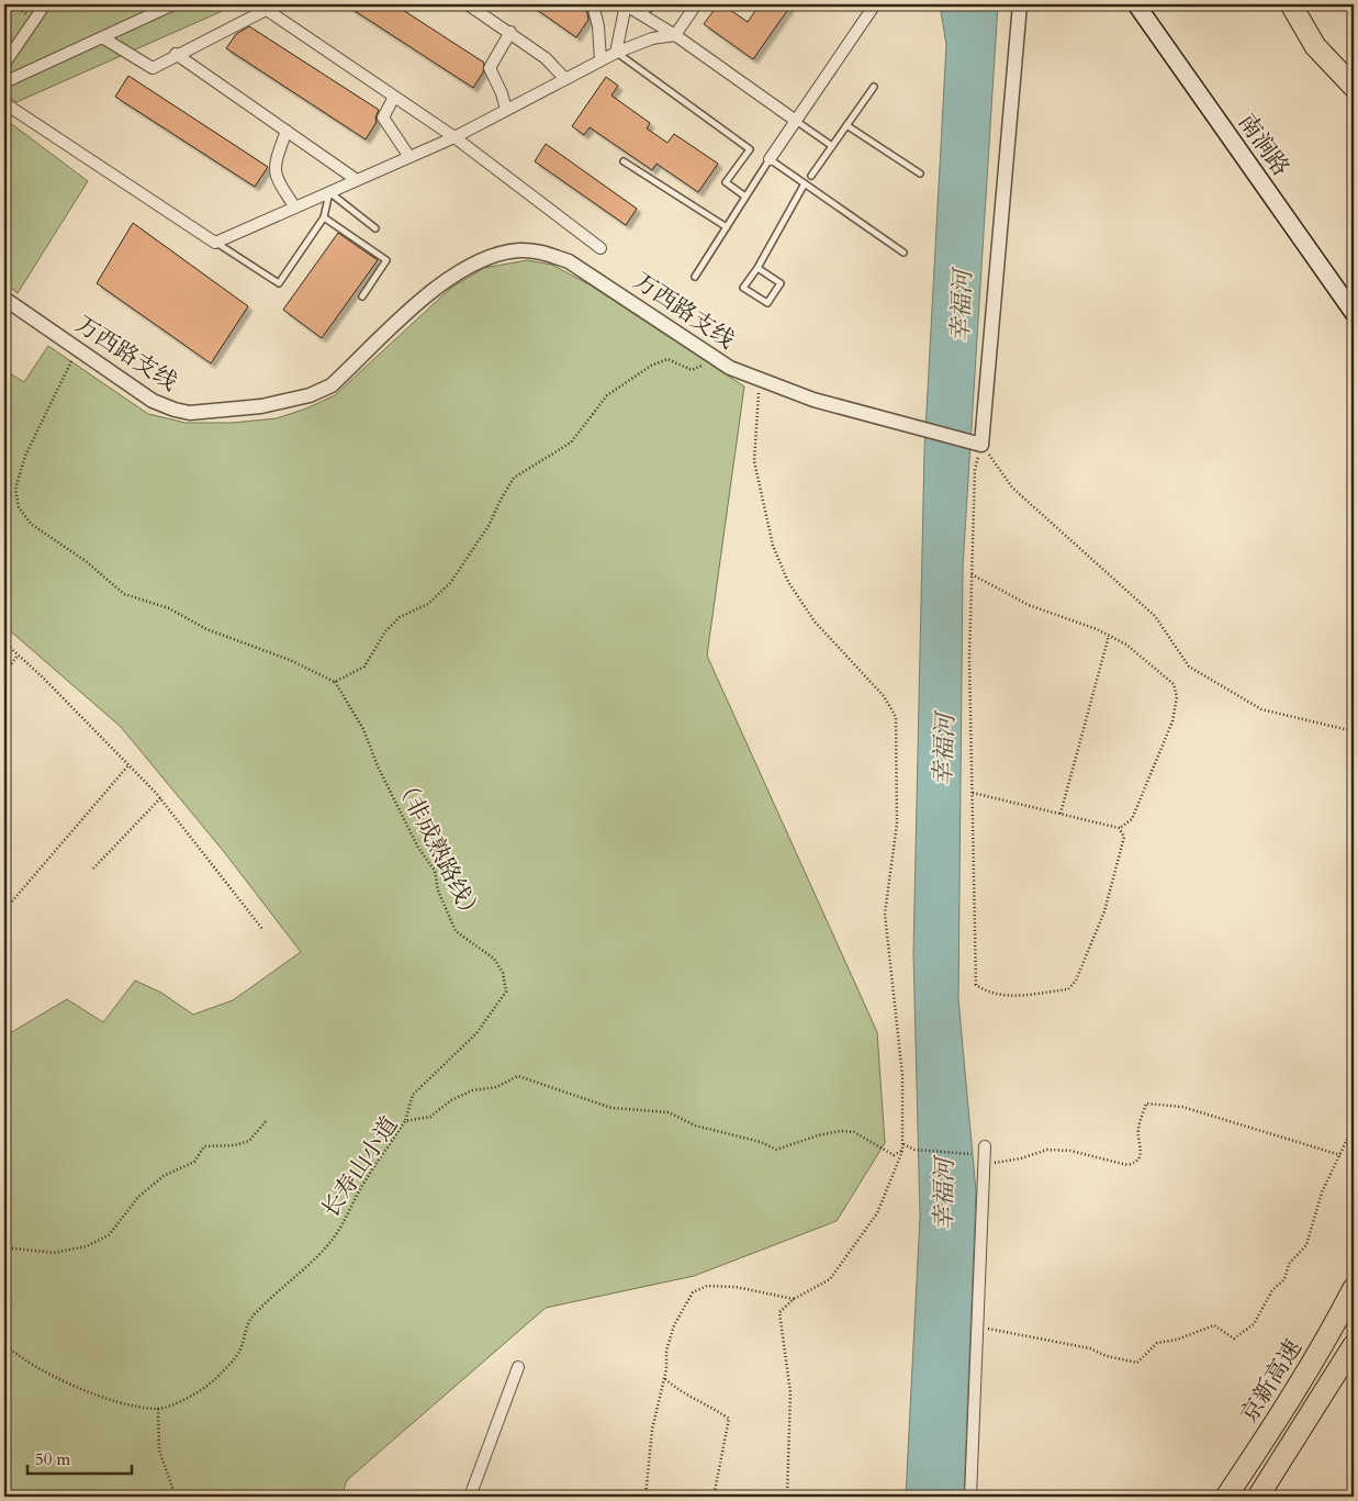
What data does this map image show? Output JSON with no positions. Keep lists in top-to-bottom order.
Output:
{
  "streets": {
    "highway": ["京新高速"],
    "main road": ["南涧路"],
    "street": ["万西路支线"],
    "path": ["（非成熟路线）", "长寿山小道"]
  },
  "crossings": [
    ["（非成熟路线）", "长寿山小道"]
  ],
  "water": ["幸福河"],
  "scale_bar": "50 m"
}
